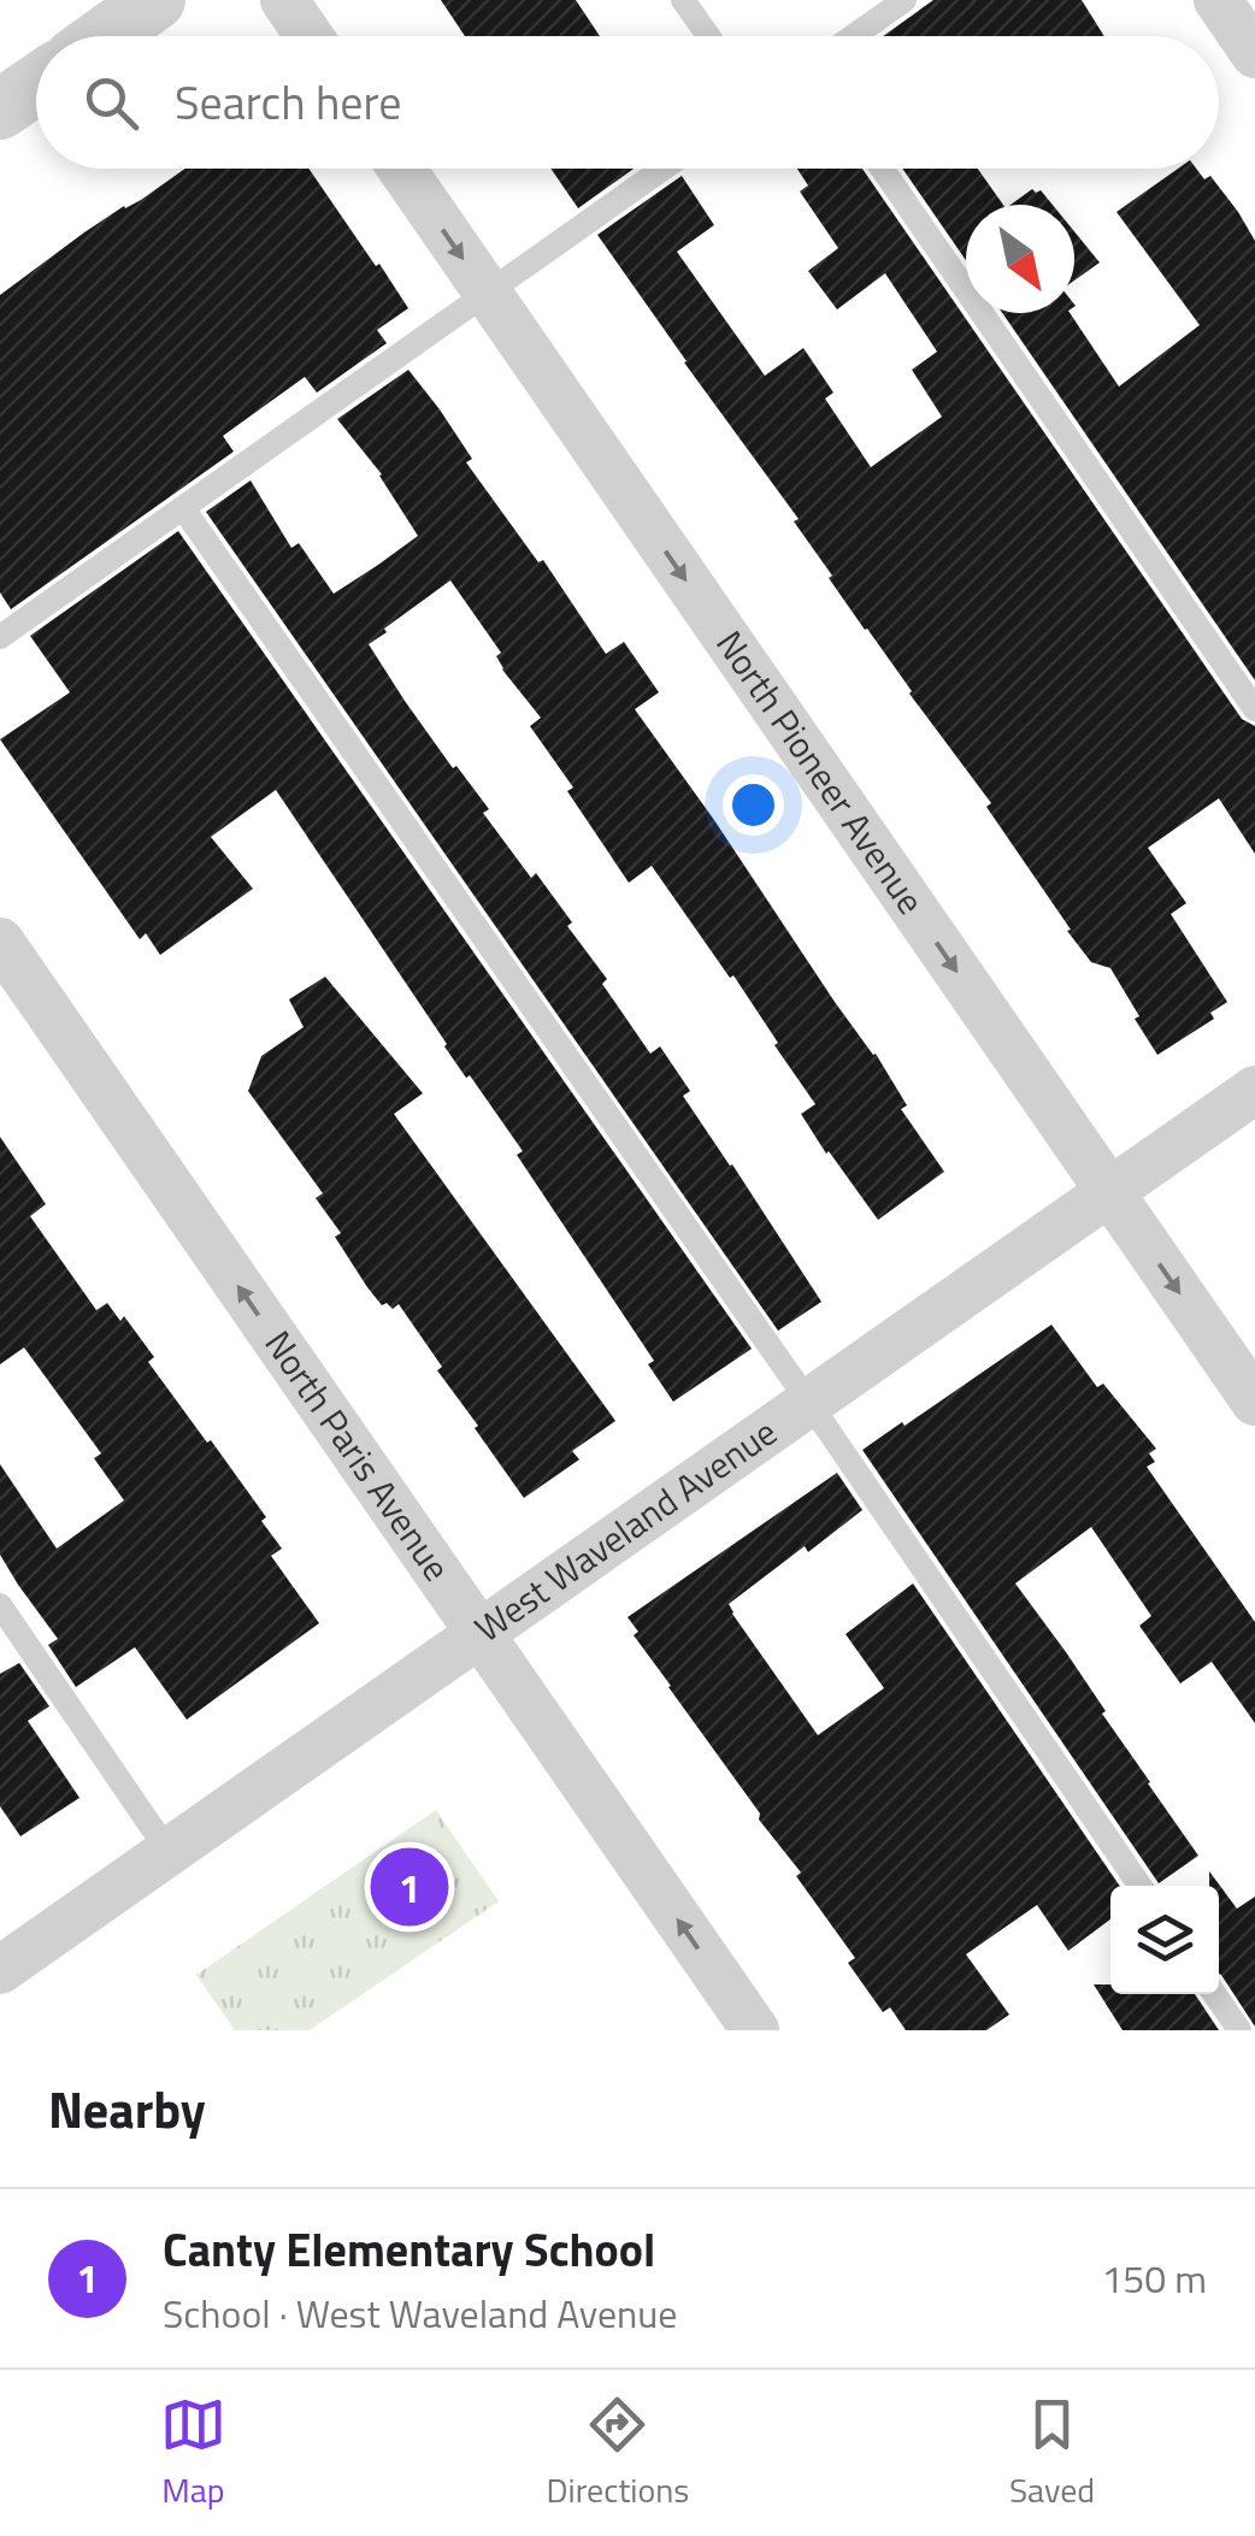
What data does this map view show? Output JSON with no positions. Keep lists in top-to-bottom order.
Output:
{
  "streets": {
    "street": ["North Pioneer Avenue", "North Paris Avenue", "West Waveland Avenue"]
  },
  "crossings": [
    ["North Pioneer Avenue", "West Waveland Avenue"],
    ["North Paris Avenue", "West Waveland Avenue"]
  ],
  "one_way": ["North Pioneer Avenue", "North Paris Avenue"],
  "north": "bottom right",
  "page": {
    "search": "Search here",
    "pins": "1",
    "heading": "Nearby",
    "list": [
      {
        "mark": "1",
        "name": "Canty Elementary School",
        "note": "School · West Waveland Avenue",
        "value": "150 m"
      }
    ],
    "nav": ["Map", "Directions", "Saved"]
  }
}
